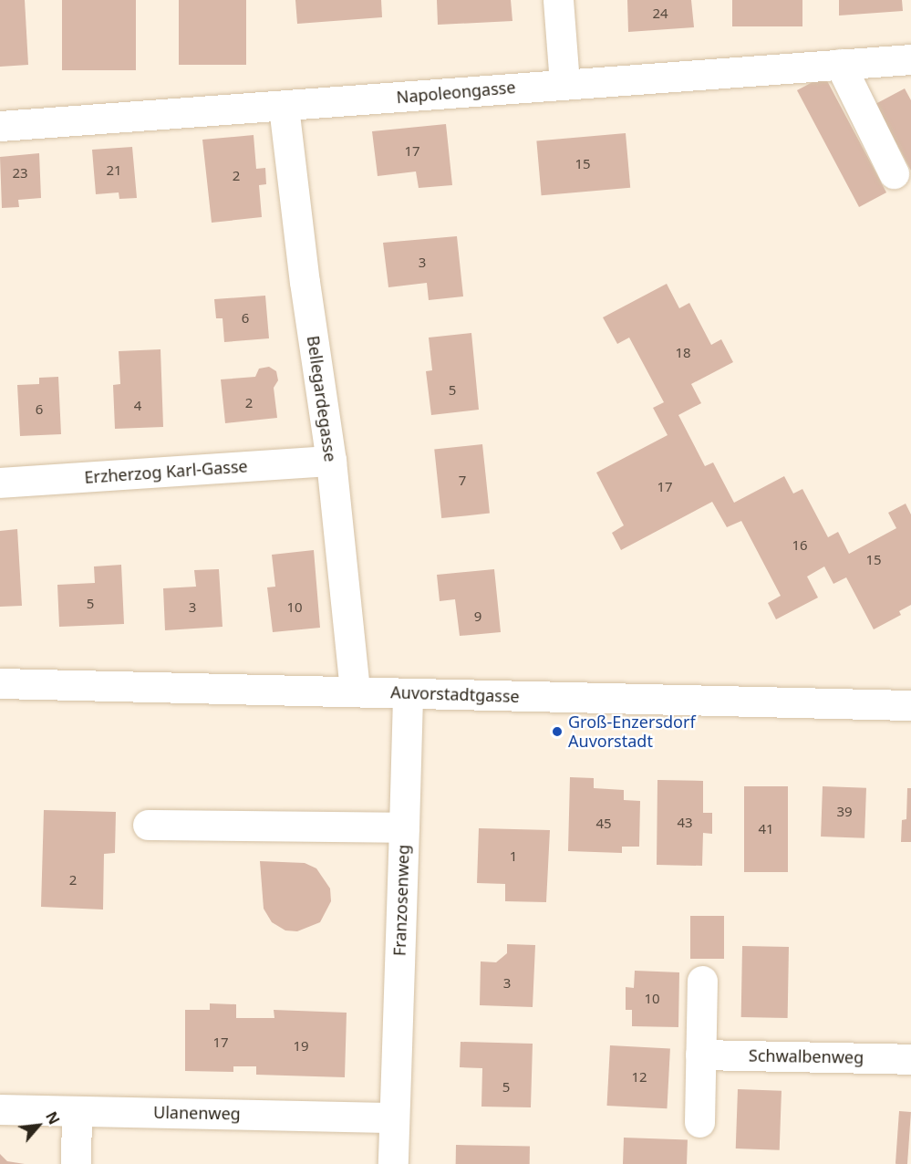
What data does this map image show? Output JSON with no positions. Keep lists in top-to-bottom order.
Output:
{
  "streets": {
    "street": [
      "Napoleongasse",
      "Bellegardegasse",
      "Erzherzog Karl-Gasse",
      "Auvorstadtgasse",
      "Franzosenweg",
      "Schwalbenweg",
      "Ulanenweg"
    ]
  },
  "crossings": [
    ["Napoleongasse", "Bellegardegasse"],
    ["Bellegardegasse", "Erzherzog Karl-Gasse"],
    ["Bellegardegasse", "Auvorstadtgasse"],
    ["Franzosenweg", "Ulanenweg"]
  ],
  "places": ["Groß-Enzersdorf Auvorstadt"],
  "house_numbers": [
    "24",
    "17",
    "15",
    "21",
    "23",
    "2",
    "3",
    "6",
    "18",
    "5",
    "2",
    "4",
    "6",
    "7",
    "17",
    "16",
    "15",
    "5",
    "3",
    "10",
    "9",
    "39",
    "43",
    "45",
    "41",
    "1",
    "2",
    "3",
    "10",
    "17",
    "19",
    "12",
    "5"
  ],
  "north": "top right"
}
